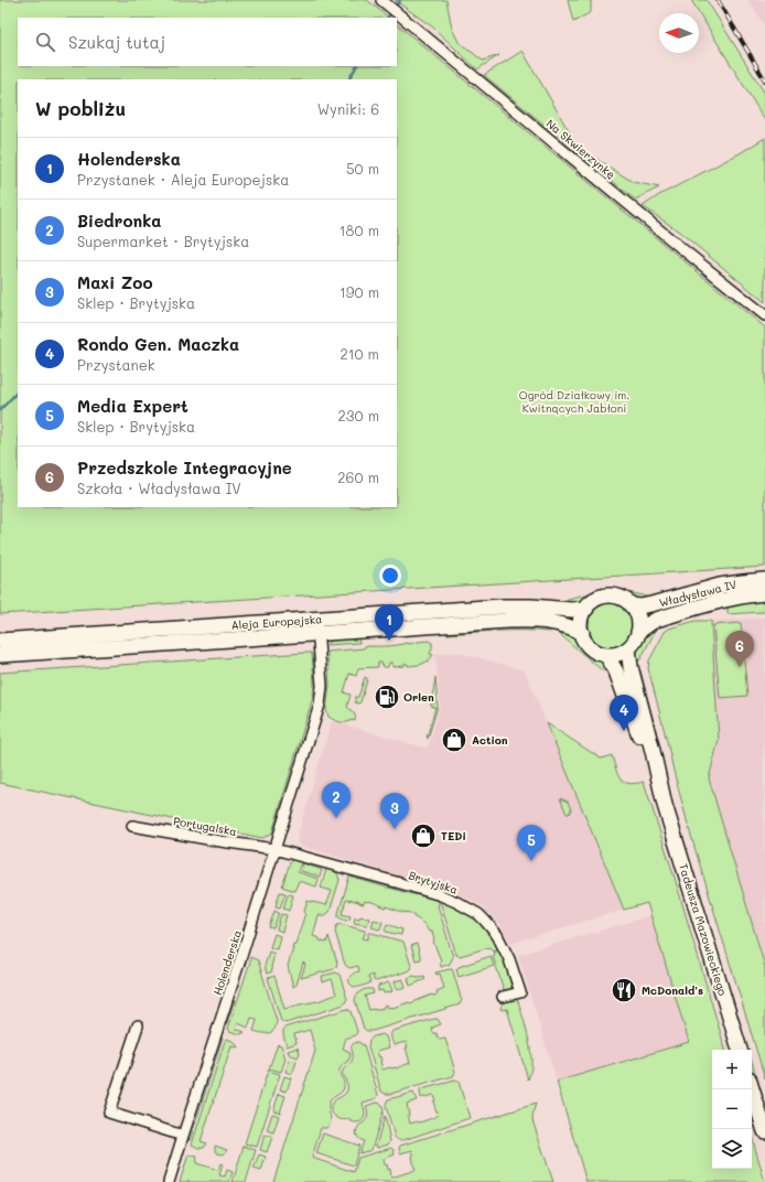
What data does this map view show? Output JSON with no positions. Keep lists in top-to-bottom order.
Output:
{
  "streets": {
    "main road": ["Władysława IV", "Aleja Europejska", "Tadeusza Mazowieckiego"],
    "street": [
      "Na Skwierzynkę",
      "Portugalska",
      "Brytyjska",
      "Holenderska"
    ]
  },
  "crossings": [
    ["Władysława IV", "Aleja Europejska"],
    ["Władysława IV", "Tadeusza Mazowieckiego"],
    ["Aleja Europejska", "Tadeusza Mazowieckiego"],
    ["Aleja Europejska", "Holenderska"],
    ["Portugalska", "Brytyjska"],
    ["Portugalska", "Holenderska"],
    ["Brytyjska", "Holenderska"]
  ],
  "parks": ["Ogród Działkowy im. Kwitnących Jabłoni"],
  "places": {
    "fuel station": ["Orlen"],
    "shop": ["Action", "TEDi"],
    "restaurant": ["McDonald's"]
  },
  "north": "left",
  "page": {
    "search": "Szukaj tutaj",
    "heading": ["W pobliżu", "Wyniki: 6"],
    "list": [
      {
        "mark": "1",
        "name": "Holenderska",
        "note": "Przystanek · Aleja Europejska",
        "value": "50 m"
      },
      {
        "mark": "2",
        "name": "Biedronka",
        "note": "Supermarket · Brytyjska",
        "value": "180 m"
      },
      {
        "mark": "3",
        "name": "Maxi Zoo",
        "note": "Sklep · Brytyjska",
        "value": "190 m"
      },
      {
        "mark": "4",
        "name": "Rondo Gen. Maczka",
        "note": "Przystanek",
        "value": "210 m"
      },
      {
        "mark": "5",
        "name": "Media Expert",
        "note": "Sklep · Brytyjska",
        "value": "230 m"
      },
      {
        "mark": "6",
        "name": "Przedszkole Integracyjne",
        "note": "Szkoła · Władysława IV",
        "value": "260 m"
      }
    ],
    "pins": [
      "1",
      "6",
      "4",
      "2",
      "3",
      "5"
    ],
    "map_buttons": ["+", "−"]
  }
}
